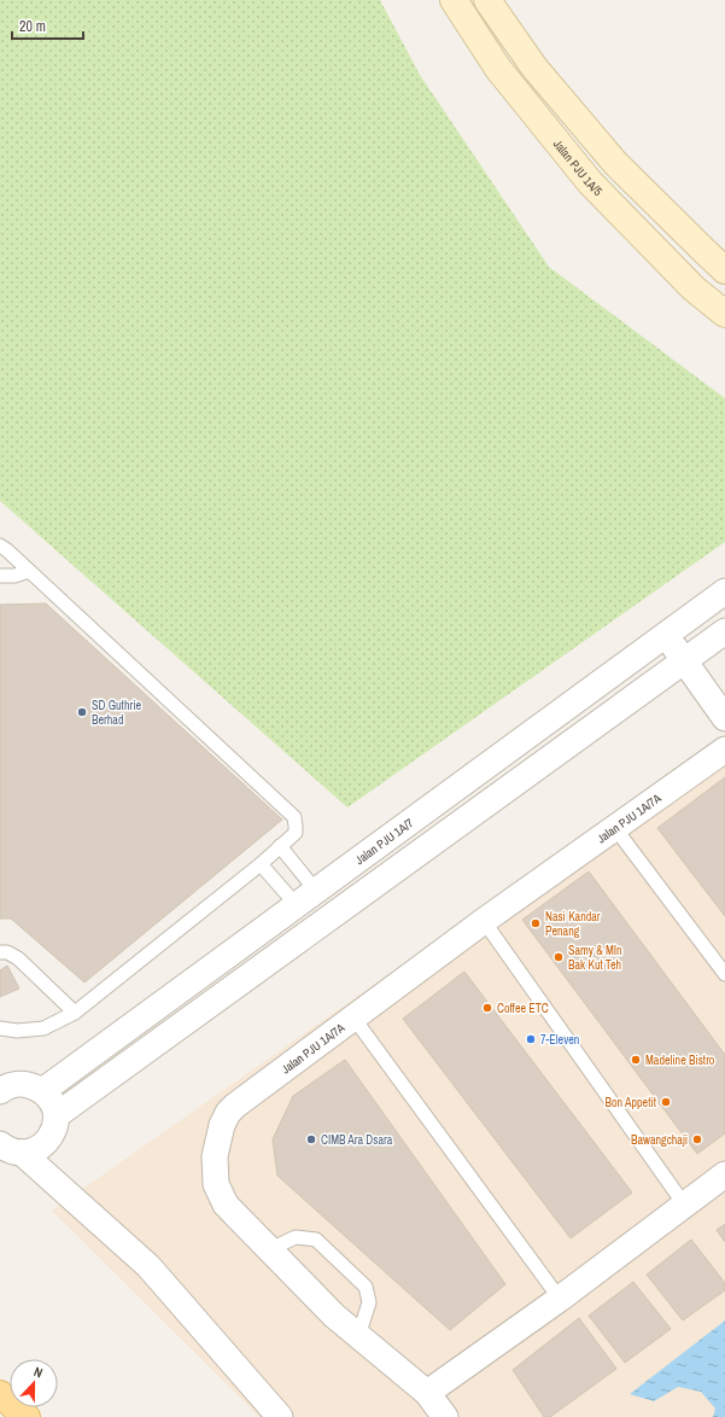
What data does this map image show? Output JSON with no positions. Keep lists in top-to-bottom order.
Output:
{
  "streets": {
    "street": ["Jalan PJU 1A/5", "Jalan PJU 1A/7A", "Jalan PJU 1A/7"]
  },
  "places": [
    "SD Guthrie Berhad",
    "Nasi Kandar Penang",
    "Samy & MIn Bak Kut Teh",
    "Coffee ETC",
    "7-Eleven",
    "Madeline Bistro",
    "Bon Appetit",
    "CIMB Ara Dsara",
    "Bawangchaji"
  ],
  "scale_bar": "20 m",
  "north": "top"
}
